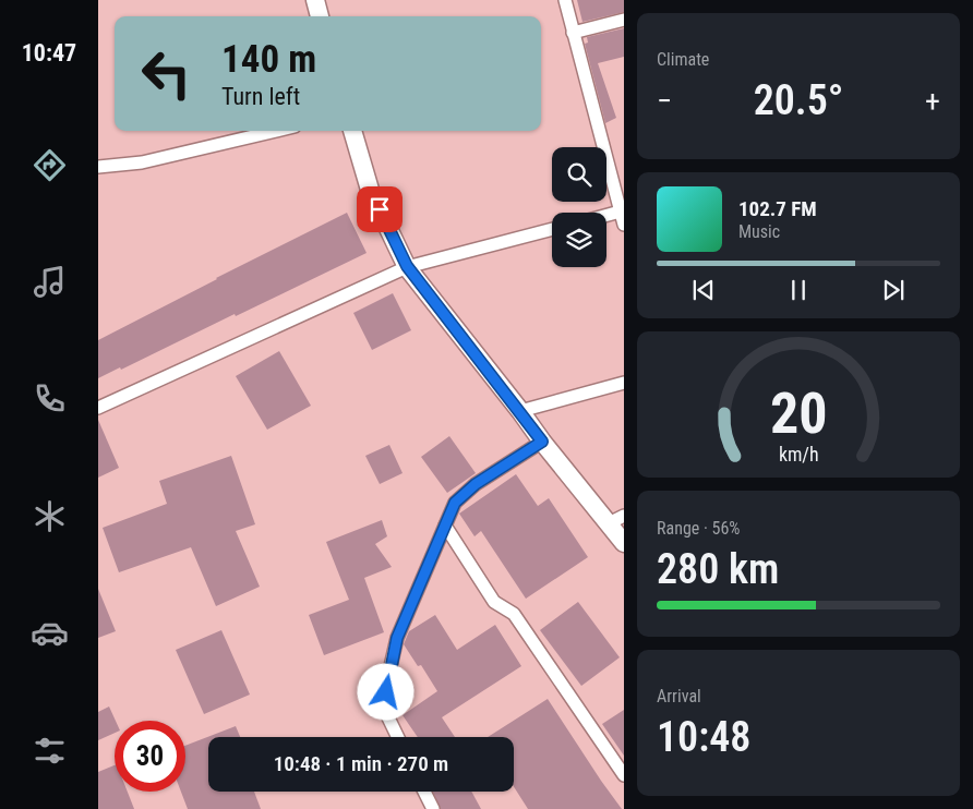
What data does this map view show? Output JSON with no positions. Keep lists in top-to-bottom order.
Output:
{
  "page": {
    "tabs": "10:47",
    "tile": [
      "Climate",
      ["Range · 56%", "280 km"],
      ["Arrival", "10:48"]
    ],
    "turn": ["140 m", "Turn left"],
    "heat": ["−", "20.5°", "+"],
    "song": ["102.7 FM", "Music"],
    "limit": "30",
    "trip": "10:48 · 1 min · 270 m",
    "gauge": ["20", "km/h"]
  }
}
